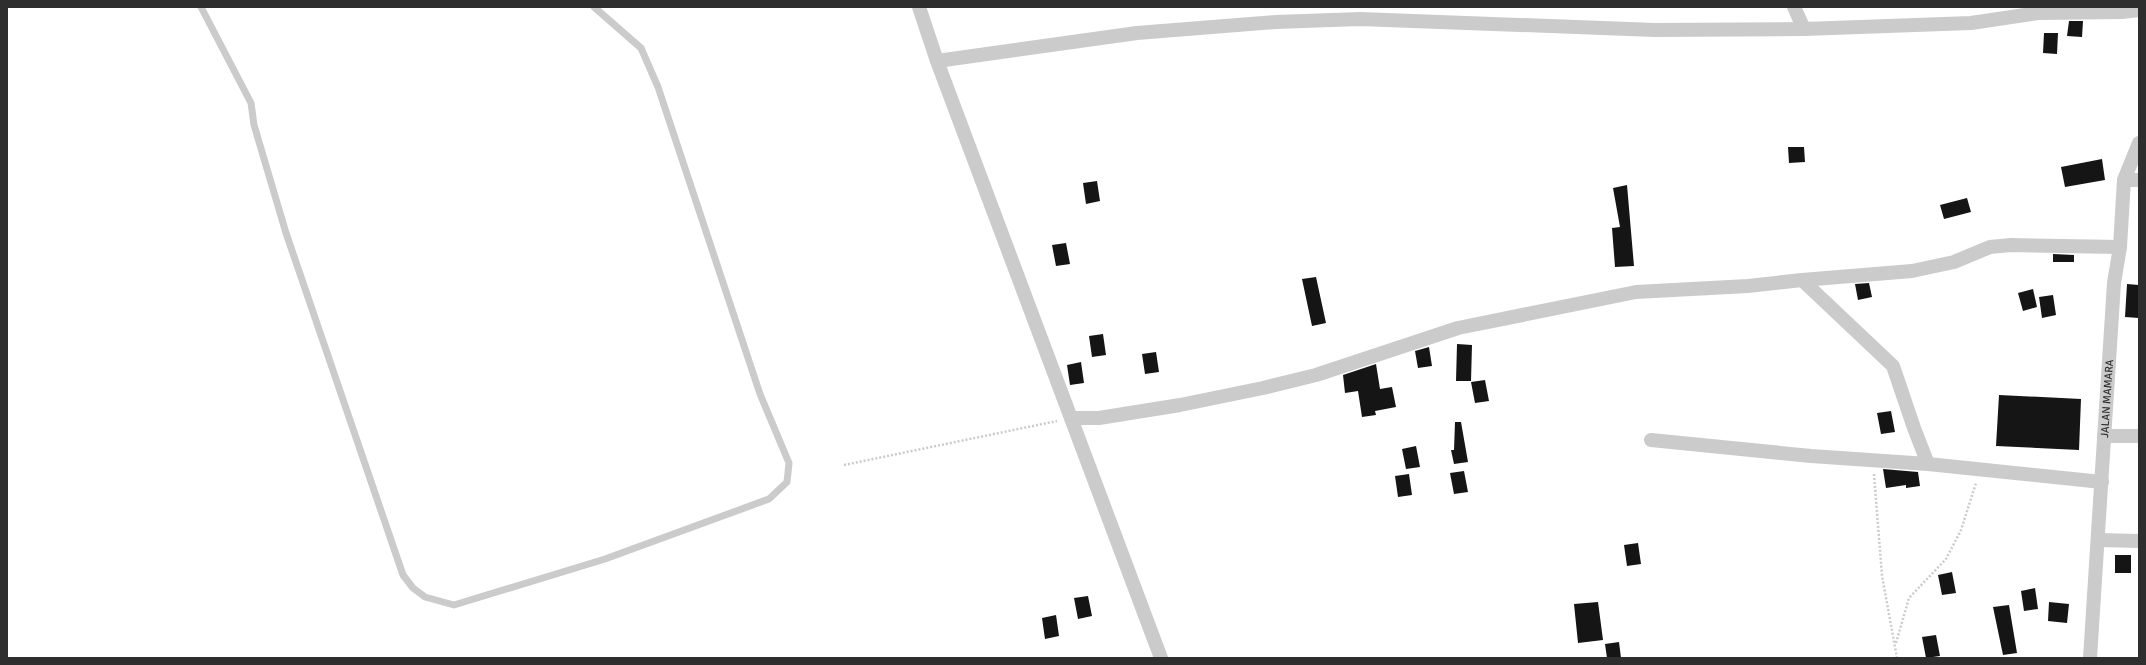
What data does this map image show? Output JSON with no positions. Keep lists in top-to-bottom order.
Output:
{
  "streets": {
    "street": ["JALAN MAMARA"]
  }
}
